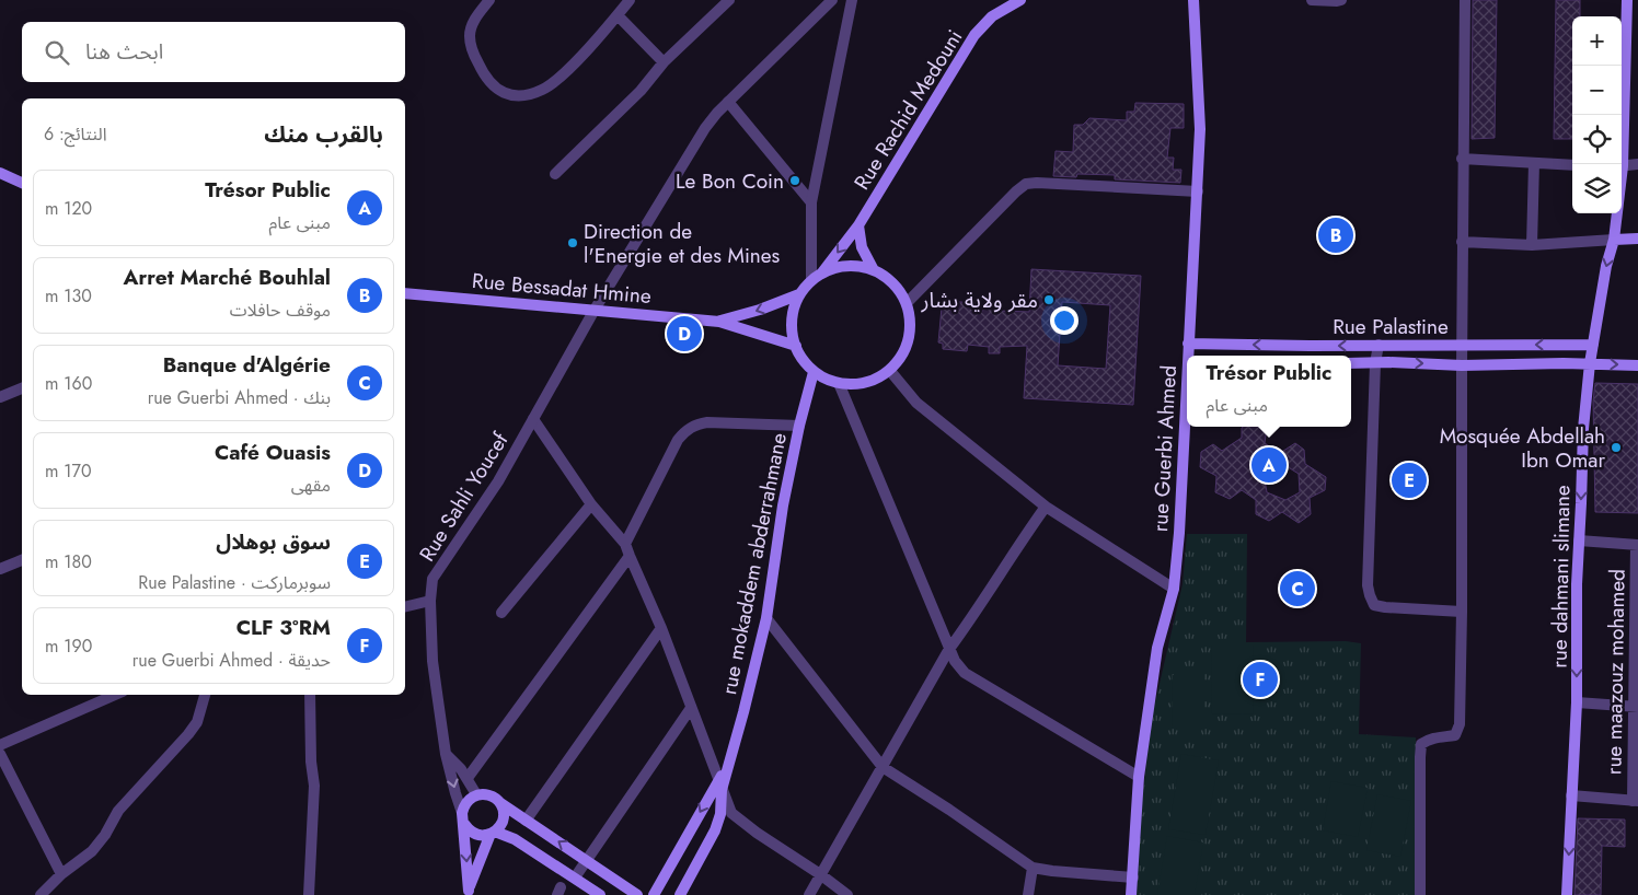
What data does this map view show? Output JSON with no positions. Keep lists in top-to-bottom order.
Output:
{
  "streets": {
    "main road": [
      "Rue Rachid Medouni",
      "Rue Bessadat Hmine",
      "Rue Palastine",
      "rue Guerbi Ahmed",
      "rue mokaddem abderrahmane",
      "rue dahmani slimane"
    ],
    "street": ["Rue Sahli Youcef", "rue maazouz mohamed"]
  },
  "crossings": [
    ["Rue Rachid Medouni", "Rue Bessadat Hmine"],
    ["Rue Rachid Medouni", "rue mokaddem abderrahmane"],
    ["Rue Bessadat Hmine", "Rue Sahli Youcef"],
    ["Rue Bessadat Hmine", "rue mokaddem abderrahmane"],
    ["Rue Palastine", "rue Guerbi Ahmed"],
    ["Rue Palastine", "rue dahmani slimane"]
  ],
  "one_way": ["rue dahmani slimane"],
  "places": [
    "Le Bon Coin",
    "Direction de l'Energie et des Mines",
    "مقر ولاية بشار",
    "Mosquée Abdellah Ibn Omar"
  ],
  "page": {
    "map_buttons": ["+", "−"],
    "search": "ابحث هنا",
    "heading": ["بالقرب منك", "النتائج: 6"],
    "list": [
      {
        "mark": "A",
        "name": "Trésor Public",
        "note": "مبنى عام",
        "value": "120 m"
      },
      {
        "mark": "B",
        "name": "Arret Marché Bouhlal",
        "note": "موقف حافلات",
        "value": "130 m"
      },
      {
        "mark": "C",
        "name": "Banque d'Algérie",
        "note": "بنك · rue Guerbi Ahmed",
        "value": "160 m"
      },
      {
        "mark": "D",
        "name": "Café Ouasis",
        "note": "مقهى",
        "value": "170 m"
      },
      {
        "mark": "E",
        "name": "سوق بوهلال",
        "note": "سوبرماركت · Rue Palastine",
        "value": "180 m"
      },
      {
        "mark": "F",
        "name": "CLF 3°RM",
        "note": "حديقة · rue Guerbi Ahmed",
        "value": "190 m"
      }
    ],
    "pins": [
      "B",
      "D",
      "A",
      "E",
      "C",
      "F"
    ],
    "popup": ["Trésor Public", "مبنى عام"]
  }
}
